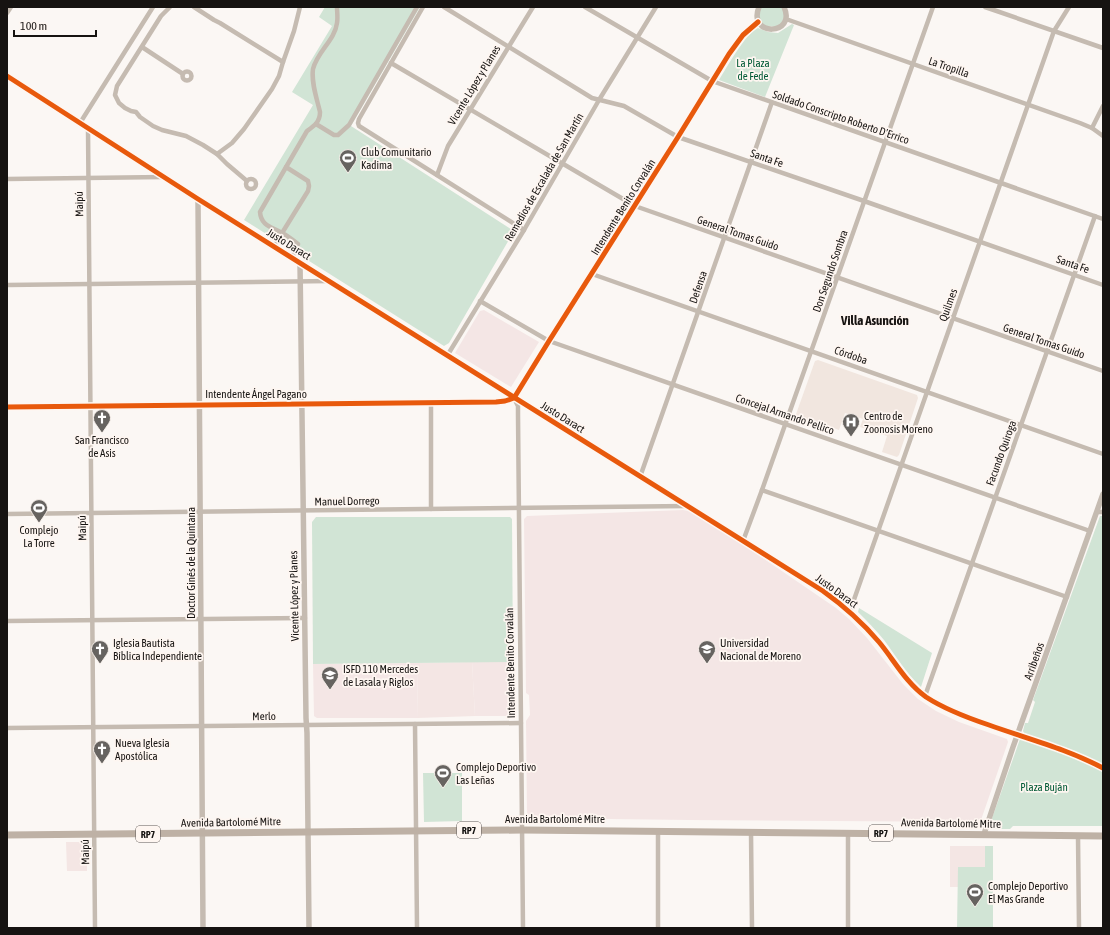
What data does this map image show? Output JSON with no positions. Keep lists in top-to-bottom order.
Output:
{
  "streets": {
    "main road": ["Avenida Bartolomé Mitre", "RP7"],
    "street": [
      "La Tropilla",
      "Vicente López y Planes",
      "Soldado Conscripto Roberto D'Errico",
      "Santa Fe",
      "Remedios de Escalada de San Martín",
      "Maipú",
      "Intendente Benito Corvalán",
      "General Tomas Guido",
      "Justo Daract",
      "Don Segundo Sombra",
      "Defensa",
      "Quilmes",
      "Córdoba",
      "Intendente Ángel Pagano",
      "Concejal Armando Pellico",
      "Facundo Quiroga",
      "Manuel Dorrego",
      "Doctor Ginés de la Quintana",
      "Arribeños",
      "Merlo"
    ]
  },
  "crossings": [
    ["La Tropilla", "Don Segundo Sombra"],
    ["La Tropilla", "Quilmes"],
    ["Vicente López y Planes", "Santa Fe"],
    ["Vicente López y Planes", "General Tomas Guido"],
    ["Vicente López y Planes", "Justo Daract"],
    ["Vicente López y Planes", "Intendente Ángel Pagano"],
    ["Vicente López y Planes", "Manuel Dorrego"],
    ["Vicente López y Planes", "Merlo"],
    ["Vicente López y Planes", "Avenida Bartolomé Mitre"],
    ["Soldado Conscripto Roberto D'Errico", "Remedios de Escalada de San Martín"],
    ["Soldado Conscripto Roberto D'Errico", "Intendente Benito Corvalán"],
    ["Soldado Conscripto Roberto D'Errico", "Don Segundo Sombra"],
    ["Soldado Conscripto Roberto D'Errico", "Defensa"],
    ["Soldado Conscripto Roberto D'Errico", "Quilmes"],
    ["Soldado Conscripto Roberto D'Errico", "Facundo Quiroga"],
    ["Santa Fe", "Remedios de Escalada de San Martín"],
    ["Santa Fe", "Intendente Benito Corvalán"],
    ["Santa Fe", "Don Segundo Sombra"],
    ["Santa Fe", "Defensa"],
    ["Santa Fe", "Quilmes"],
    ["Santa Fe", "Facundo Quiroga"],
    ["Remedios de Escalada de San Martín", "General Tomas Guido"],
    ["Remedios de Escalada de San Martín", "Justo Daract"],
    ["Remedios de Escalada de San Martín", "Concejal Armando Pellico"],
    ["Maipú", "Justo Daract"],
    ["Maipú", "Intendente Ángel Pagano"],
    ["Maipú", "Manuel Dorrego"],
    ["Maipú", "Merlo"],
    ["Maipú", "Avenida Bartolomé Mitre"],
    ["Intendente Benito Corvalán", "General Tomas Guido"],
    ["Intendente Benito Corvalán", "Justo Daract"],
    ["Intendente Benito Corvalán", "Córdoba"],
    ["Intendente Benito Corvalán", "Intendente Ángel Pagano"],
    ["Intendente Benito Corvalán", "Concejal Armando Pellico"],
    ["Intendente Benito Corvalán", "Manuel Dorrego"],
    ["Intendente Benito Corvalán", "Merlo"],
    ["Intendente Benito Corvalán", "Avenida Bartolomé Mitre"],
    ["General Tomas Guido", "Don Segundo Sombra"],
    ["General Tomas Guido", "Defensa"],
    ["General Tomas Guido", "Quilmes"],
    ["General Tomas Guido", "Facundo Quiroga"],
    ["Justo Daract", "Don Segundo Sombra"],
    ["Justo Daract", "Defensa"],
    ["Justo Daract", "Quilmes"],
    ["Justo Daract", "Intendente Ángel Pagano"],
    ["Justo Daract", "Facundo Quiroga"],
    ["Justo Daract", "Manuel Dorrego"],
    ["Justo Daract", "Doctor Ginés de la Quintana"],
    ["Justo Daract", "Arribeños"],
    ["Don Segundo Sombra", "Córdoba"],
    ["Don Segundo Sombra", "Concejal Armando Pellico"],
    ["Defensa", "Córdoba"],
    ["Defensa", "Concejal Armando Pellico"],
    ["Quilmes", "Córdoba"],
    ["Quilmes", "Concejal Armando Pellico"],
    ["Córdoba", "Facundo Quiroga"],
    ["Intendente Ángel Pagano", "Doctor Ginés de la Quintana"],
    ["Concejal Armando Pellico", "Facundo Quiroga"],
    ["Concejal Armando Pellico", "Arribeños"],
    ["Manuel Dorrego", "Doctor Ginés de la Quintana"],
    ["Doctor Ginés de la Quintana", "Merlo"],
    ["Doctor Ginés de la Quintana", "Avenida Bartolomé Mitre"],
    ["Arribeños", "Avenida Bartolomé Mitre"]
  ],
  "districts": ["Villa Asunción"],
  "parks": ["La Plaza de Fede", "Plaza Buján"],
  "places": {
    "sports": [
      "Club Comunitario Kadima",
      "Complejo La Torre",
      "Complejo Deportivo Las Leñas",
      "Complejo Deportivo El Mas Grande"
    ],
    "church": ["San Francisco de Asis", "Iglesia Bautista Bíblica Independiente", "Nueva Iglesia Apostólica"],
    "hospital": ["Centro de Zoonosis Moreno"],
    "school or university": ["Universidad Nacional de Moreno", "ISFD 110 Mercedes de Lasala y Riglos"]
  },
  "scale_bar": "100 m"
}
